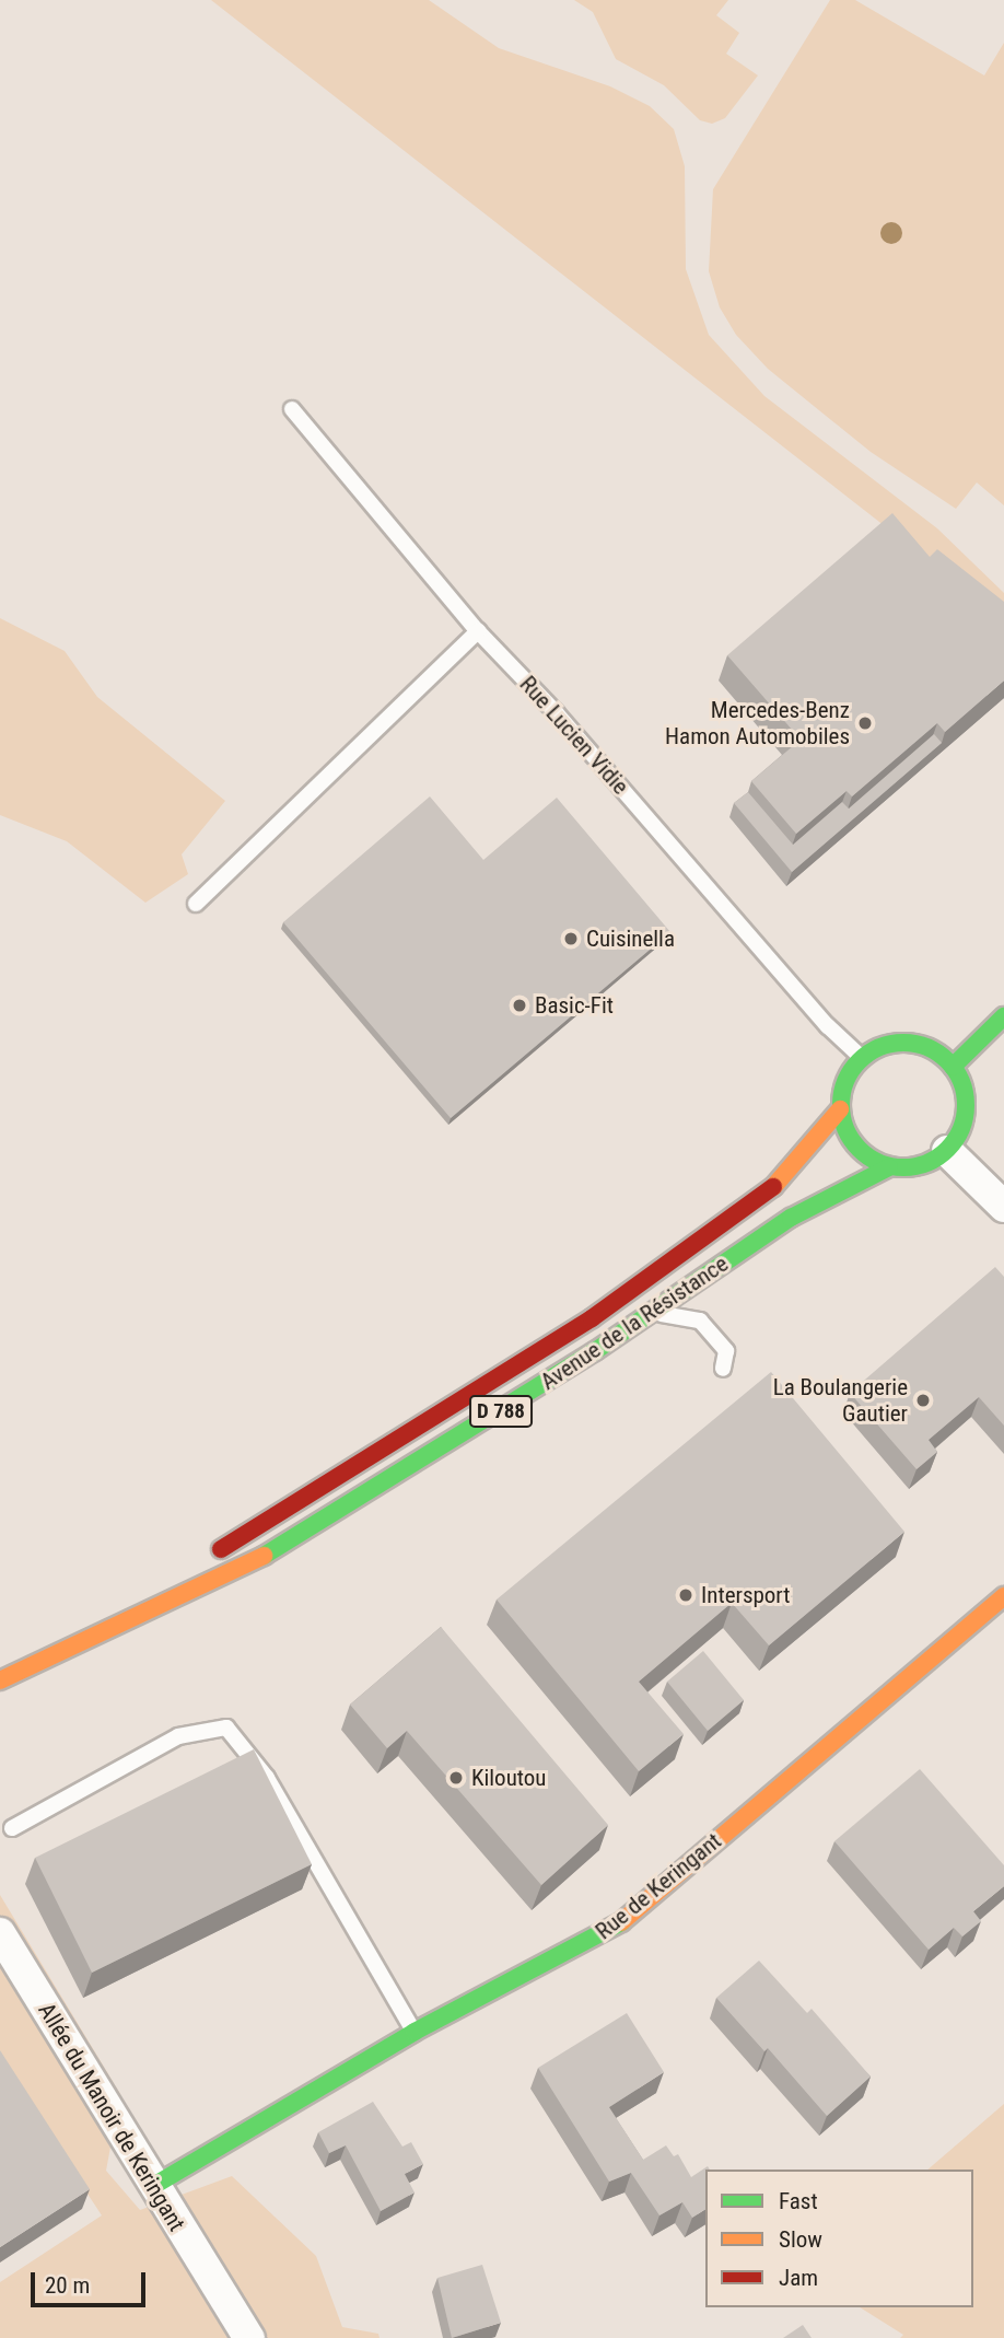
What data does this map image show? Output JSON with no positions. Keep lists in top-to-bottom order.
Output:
{
  "streets": {
    "main road": ["Avenue de la Résistance", "D 788", "Rue de Keringant"],
    "street": ["Allée du Manoir de Keringant"],
    "lane": ["Rue Lucien Vidie"]
  },
  "crossings": [
    ["Rue Lucien Vidie", "Avenue de la Résistance"],
    ["Rue de Keringant", "Allée du Manoir de Keringant"]
  ],
  "places": [
    "Mercedes-Benz Hamon Automobiles",
    "Cuisinella",
    "Basic-Fit",
    "La Boulangerie Gautier",
    "Intersport",
    "Kiloutou"
  ],
  "legend": ["Fast", "Slow", "Jam"],
  "scale_bar": "20 m"
}
